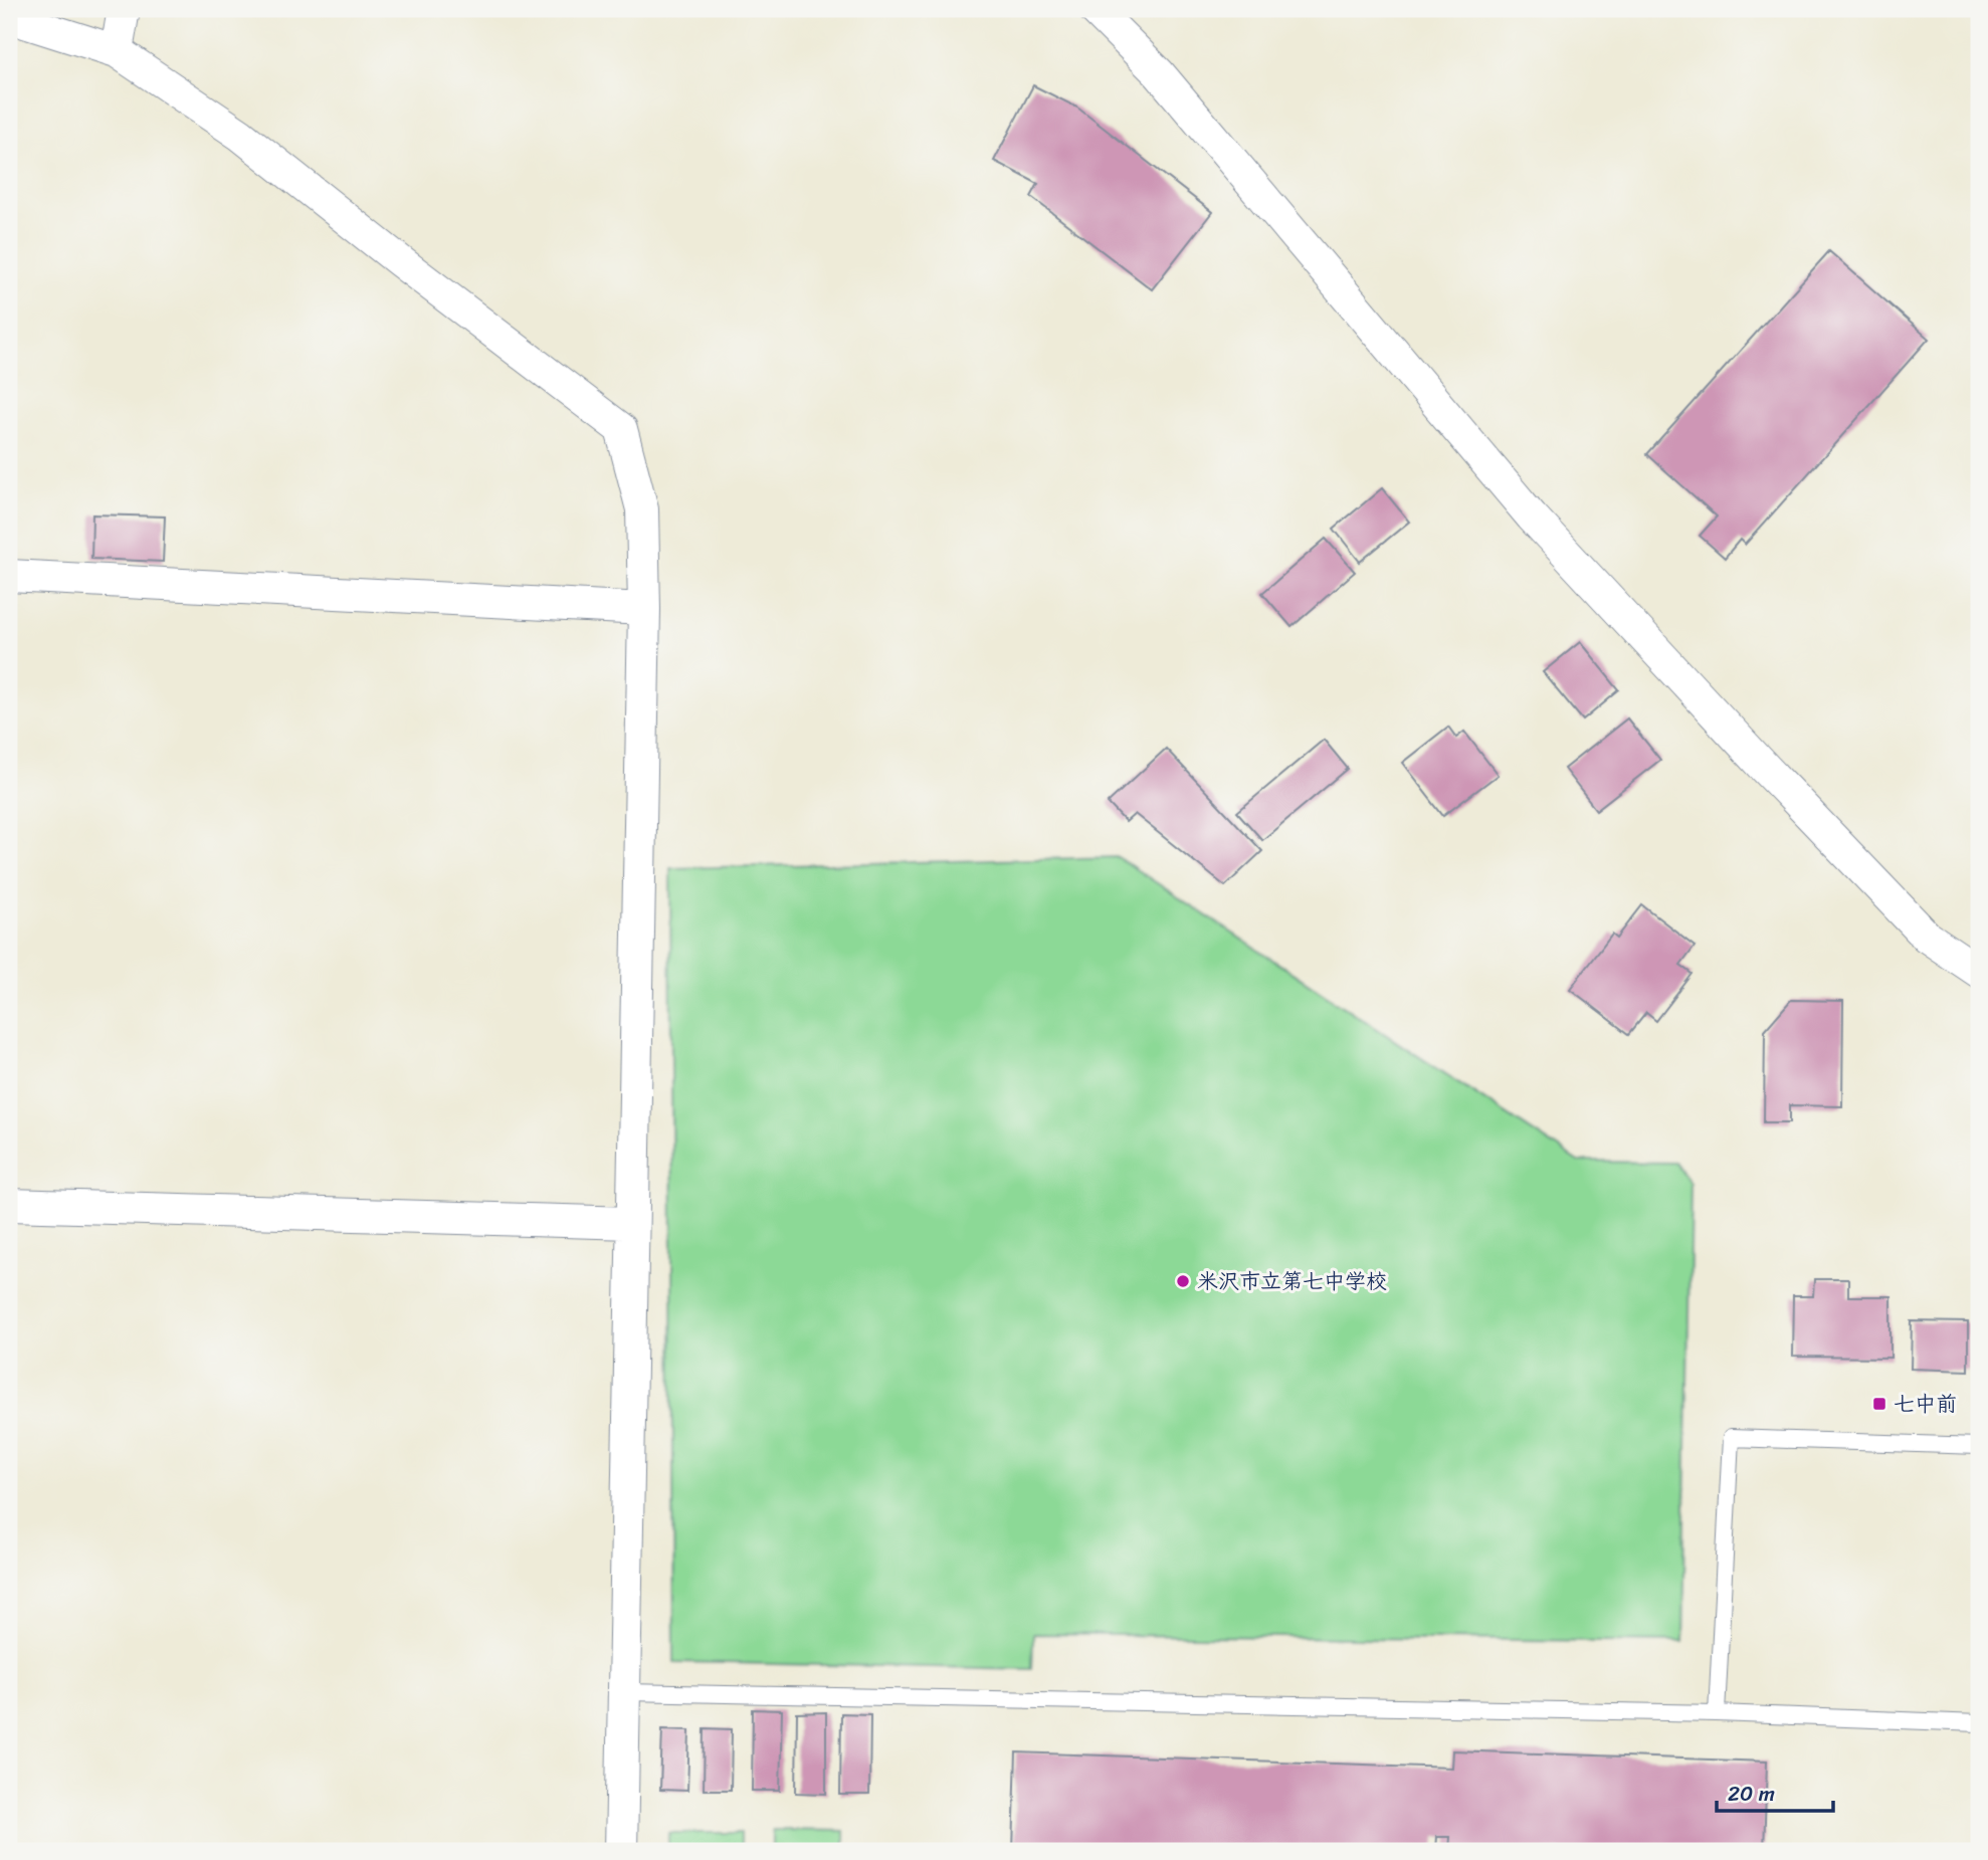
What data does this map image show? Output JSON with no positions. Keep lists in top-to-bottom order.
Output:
{
  "places": {
    "other": ["米沢市立第七中学校"],
    "transit": ["七中前"]
  },
  "scale_bar": "20 m"
}
